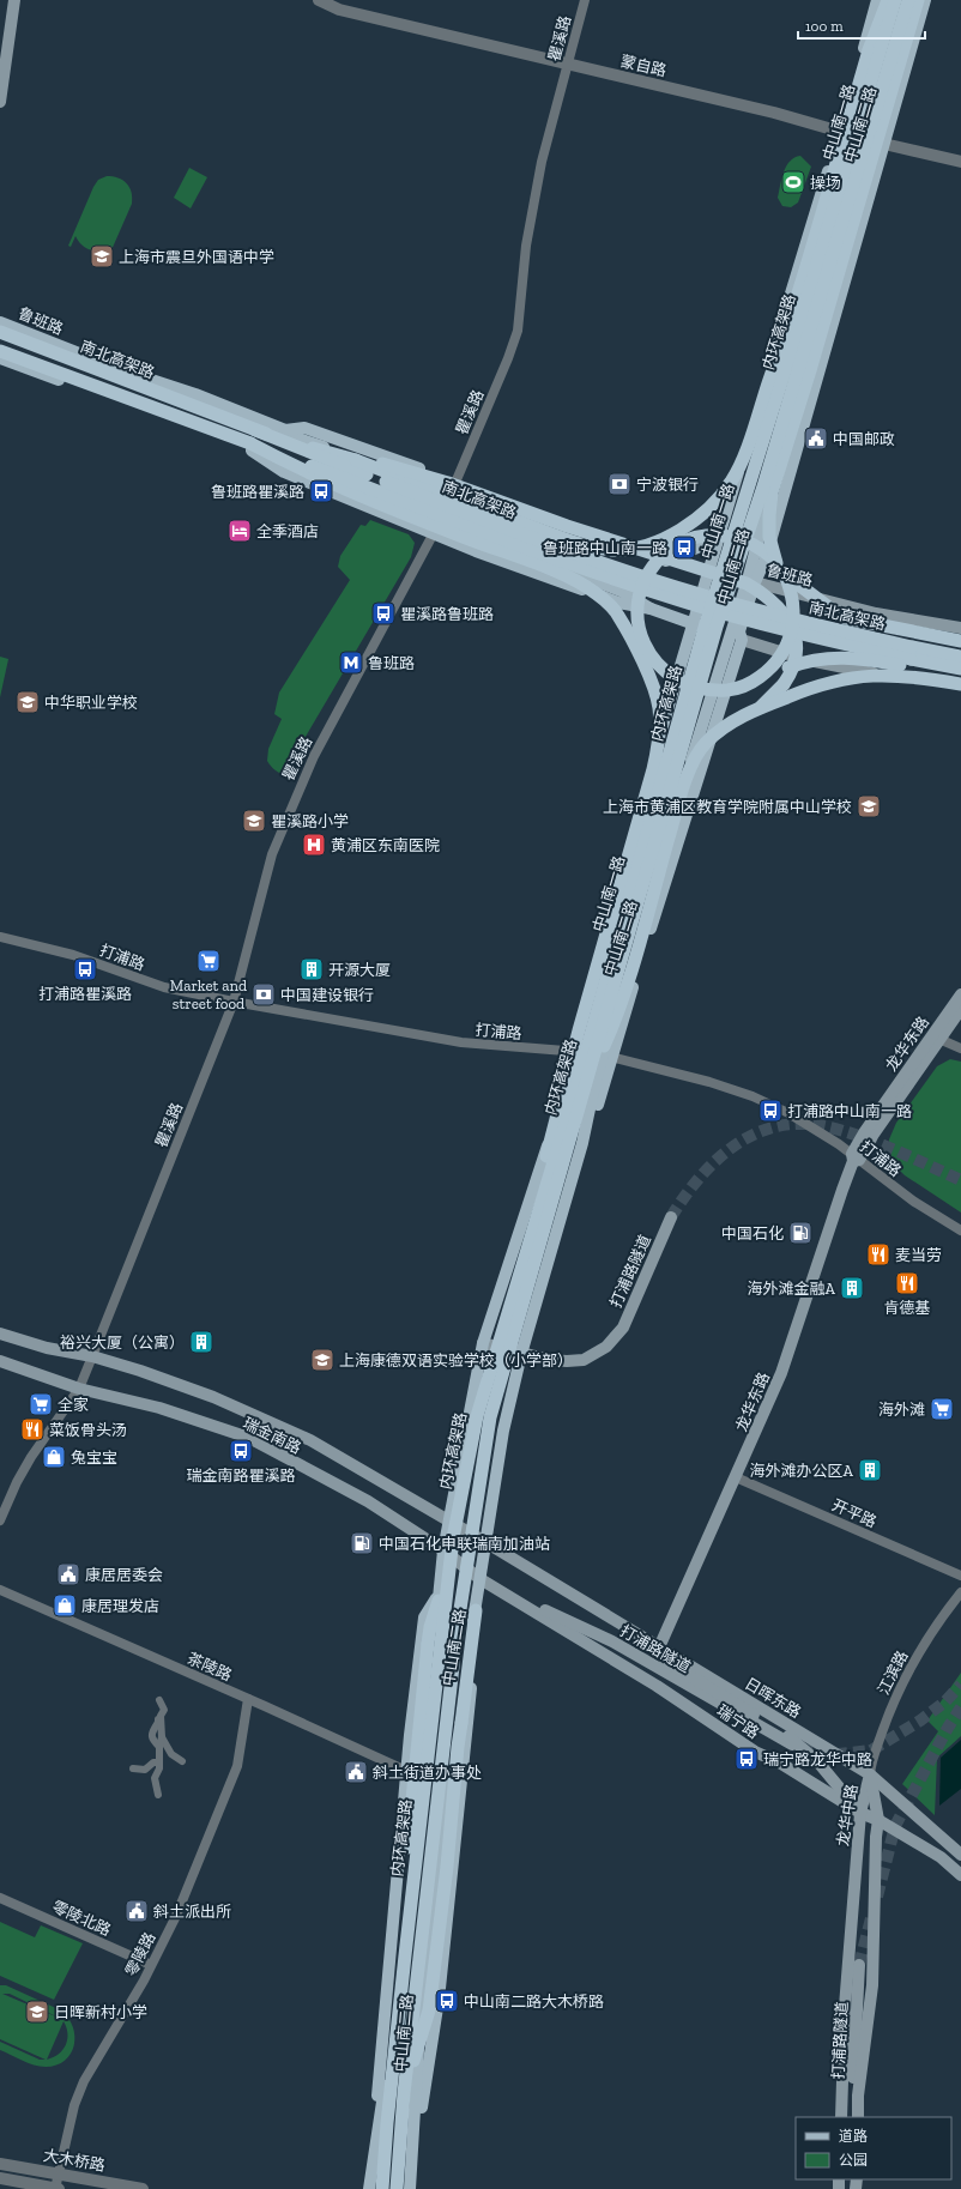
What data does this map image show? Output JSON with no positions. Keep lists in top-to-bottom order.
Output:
{
  "streets": {
    "highway": ["内环高架路", "南北高架路"],
    "main road": [
      "中山南一路",
      "中山南二路",
      "鲁班路",
      "龙华东路",
      "打浦路隧道",
      "瑞金南路",
      "日晖东路",
      "瑞宁路",
      "龙华中路"
    ],
    "street": [
      "瞿溪路",
      "蒙自路",
      "打浦路",
      "开平路",
      "茶陵路",
      "江滨路",
      "零陵北路",
      "零陵路",
      "大木桥路"
    ]
  },
  "crossings": [
    ["瞿溪路", "蒙自路"],
    ["瞿溪路", "鲁班路"],
    ["瞿溪路", "打浦路"],
    ["瞿溪路", "瑞金南路"],
    ["蒙自路", "中山南一路"],
    ["蒙自路", "中山南二路"],
    ["中山南一路", "中山南二路"],
    ["中山南一路", "鲁班路"],
    ["中山南一路", "打浦路"],
    ["中山南二路", "鲁班路"],
    ["中山南二路", "打浦路"],
    ["中山南二路", "打浦路隧道"],
    ["中山南二路", "瑞金南路"],
    ["中山南二路", "茶陵路"],
    ["中山南二路", "日晖东路"],
    ["打浦路", "龙华东路"],
    ["龙华东路", "开平路"],
    ["龙华东路", "日晖东路"],
    ["打浦路隧道", "瑞宁路"],
    ["瑞金南路", "日晖东路"],
    ["茶陵路", "零陵路"],
    ["江滨路", "日晖东路"],
    ["江滨路", "龙华中路"],
    ["日晖东路", "瑞宁路"],
    ["日晖东路", "龙华中路"],
    ["瑞宁路", "龙华中路"],
    ["零陵北路", "零陵路"],
    ["零陵路", "大木桥路"]
  ],
  "places": {
    "sports": ["操场"],
    "school or university": [
      "上海市震旦外国语中学",
      "中华职业学校",
      "上海市黄浦区教育学院附属中山学校",
      "瞿溪路小学",
      "上海康德双语实验学校（小学部）",
      "日晖新村小学"
    ],
    "public building": [
      "中国邮政",
      "康居居委会",
      "斜土街道办事处",
      "斜土派出所"
    ],
    "bank": ["宁波银行", "中国建设银行"],
    "bus stop": [
      "鲁班路瞿溪路",
      "鲁班路中山南一路",
      "瞿溪路鲁班路",
      "打浦路瞿溪路",
      "打浦路中山南一路",
      "瑞金南路瞿溪路",
      "瑞宁路龙华中路",
      "中山南二路大木桥路"
    ],
    "hotel": ["全季酒店"],
    "metro station": ["鲁班路"],
    "hospital": ["黄浦区东南医院"],
    "supermarket": ["Market and street food", "全家", "海外滩"],
    "building": [
      "开源大厦",
      "海外滩金融A",
      "裕兴大厦（公寓）",
      "海外滩办公区A"
    ],
    "fuel station": ["中国石化", "中国石化申联瑞南加油站"],
    "restaurant": ["麦当劳", "肯德基", "菜饭骨头汤"],
    "shop": ["兔宝宝", "康居理发店"]
  },
  "legend": ["道路", "公园"],
  "scale_bar": "100 m"
}
